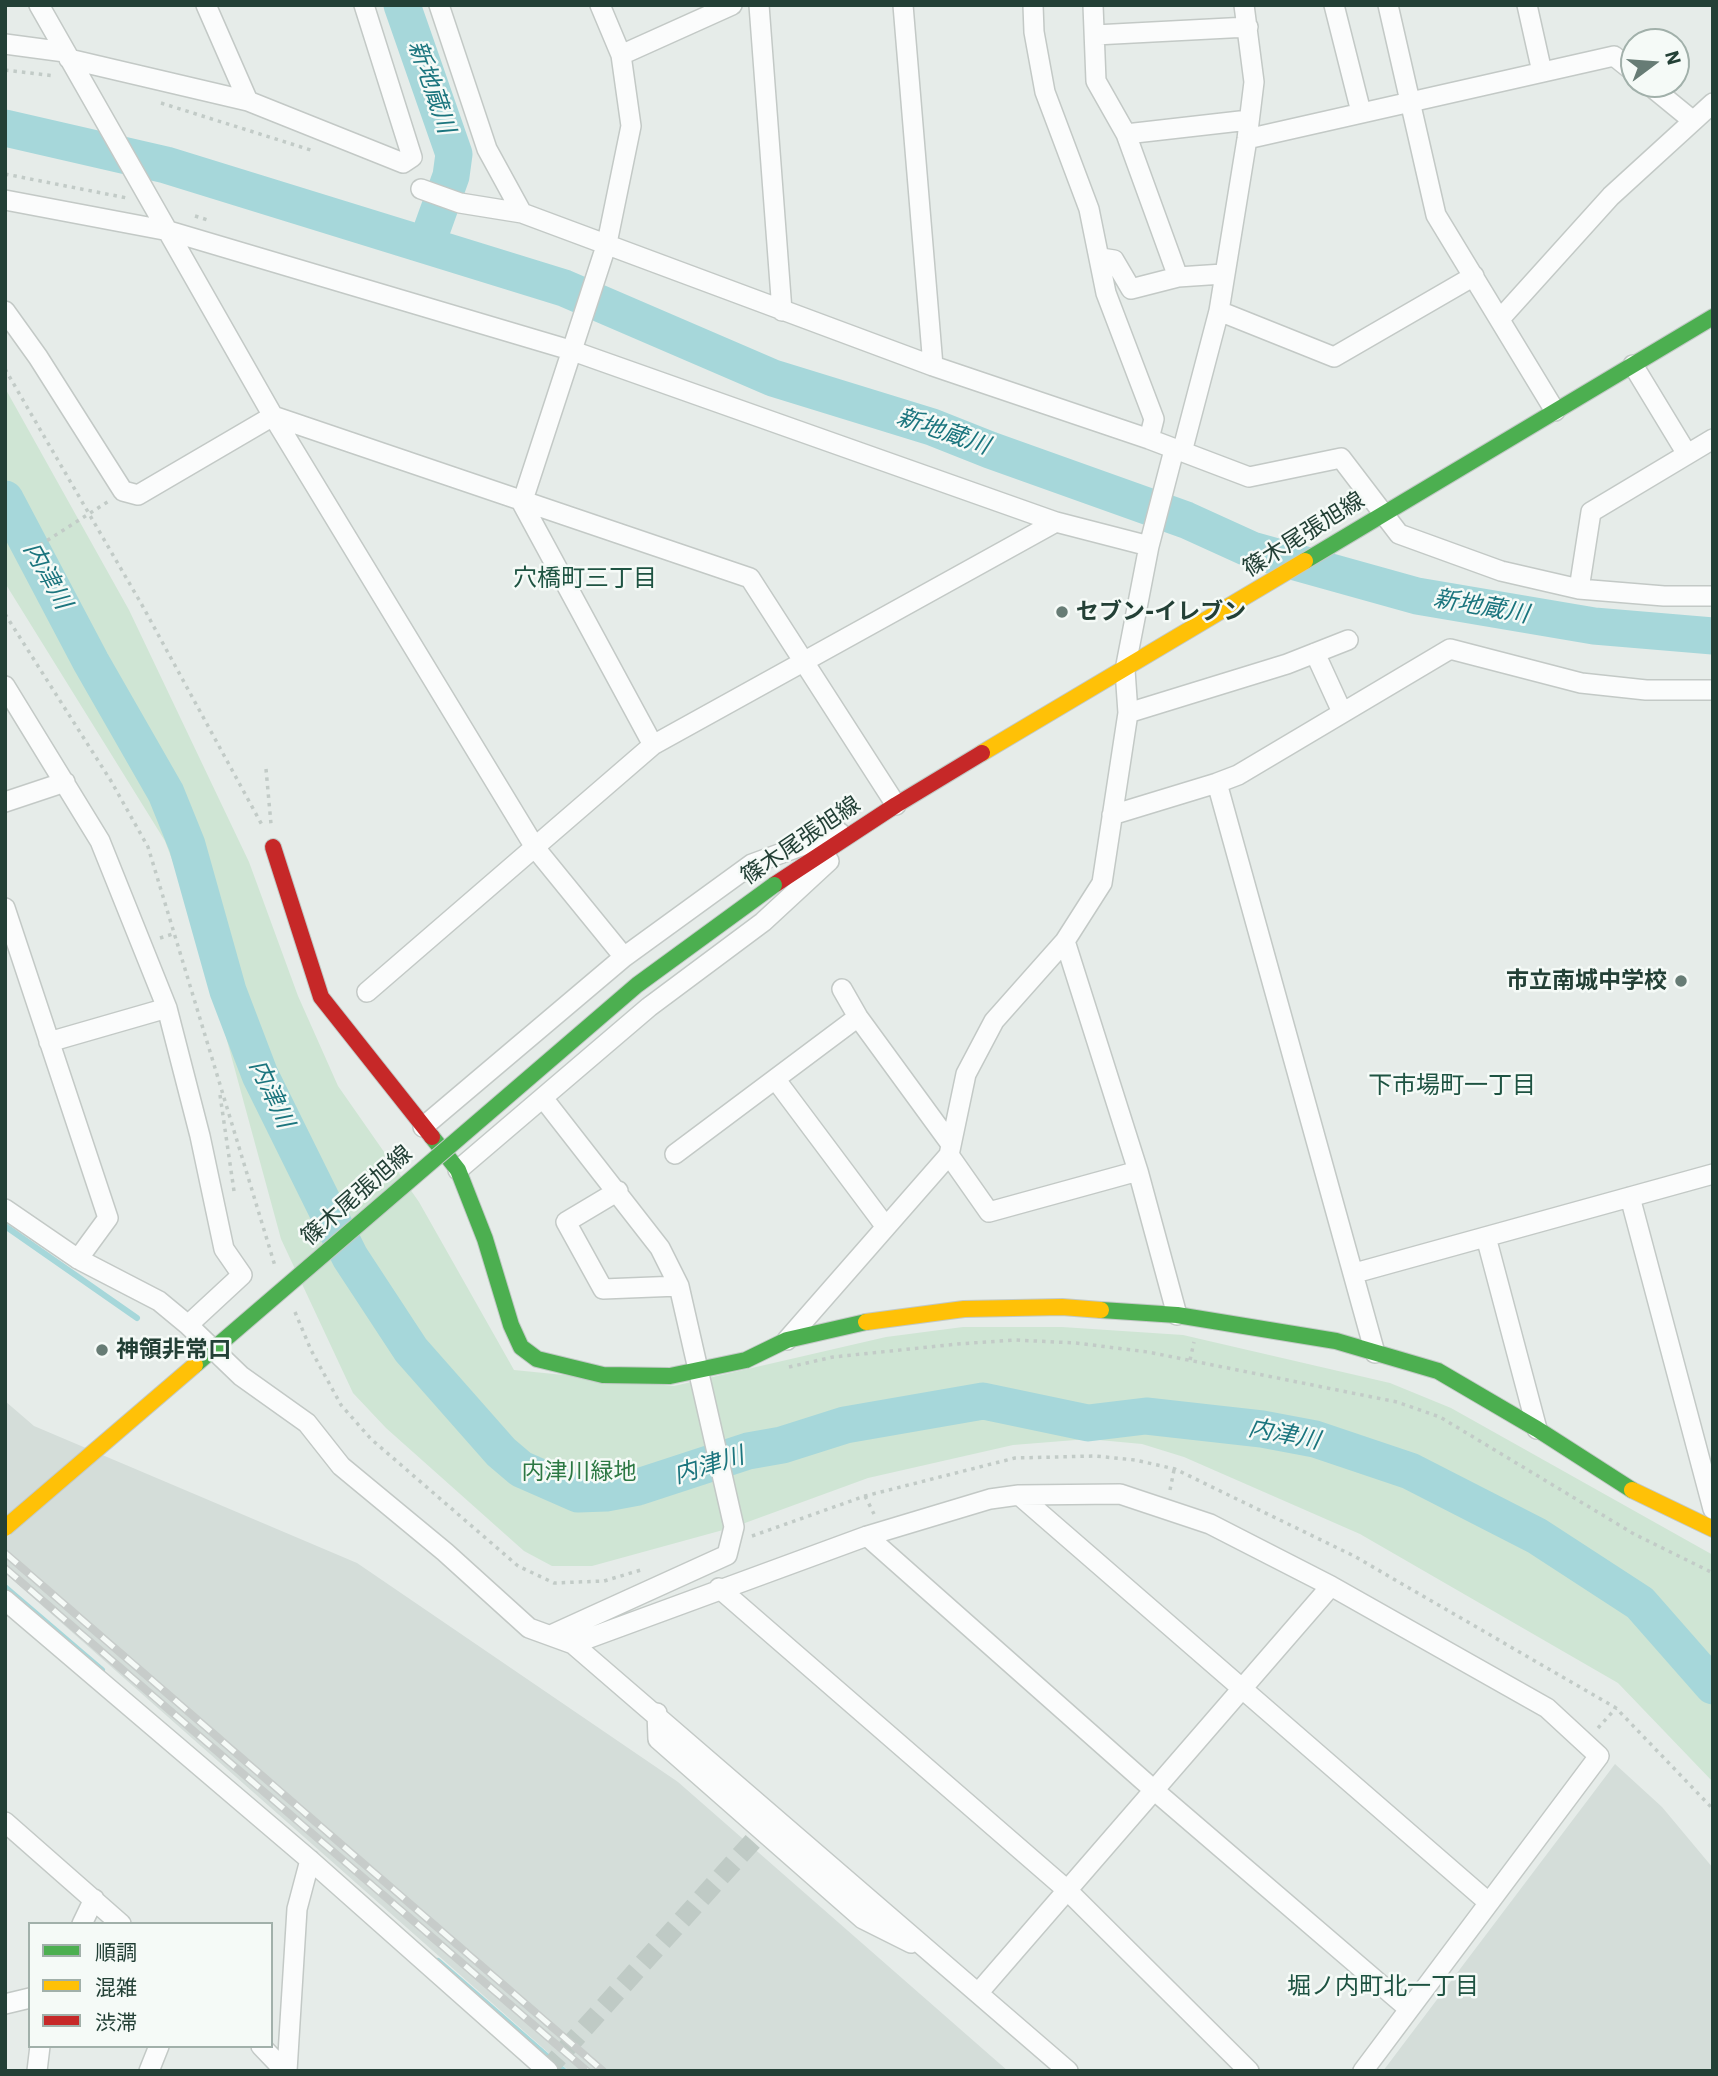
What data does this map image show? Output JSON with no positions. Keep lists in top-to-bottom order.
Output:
{
  "streets": {
    "main road": ["篠木尾張旭線"]
  },
  "districts": ["穴橋町三丁目", "下市場町一丁目", "堀ノ内町北一丁目"],
  "water": ["新地蔵川", "内津川"],
  "parks": ["内津川緑地"],
  "places": ["セブン-イレブン", "市立南城中学校", "神領非常口"],
  "legend": ["順調", "混雑", "渋滞"],
  "north": "right"
}
